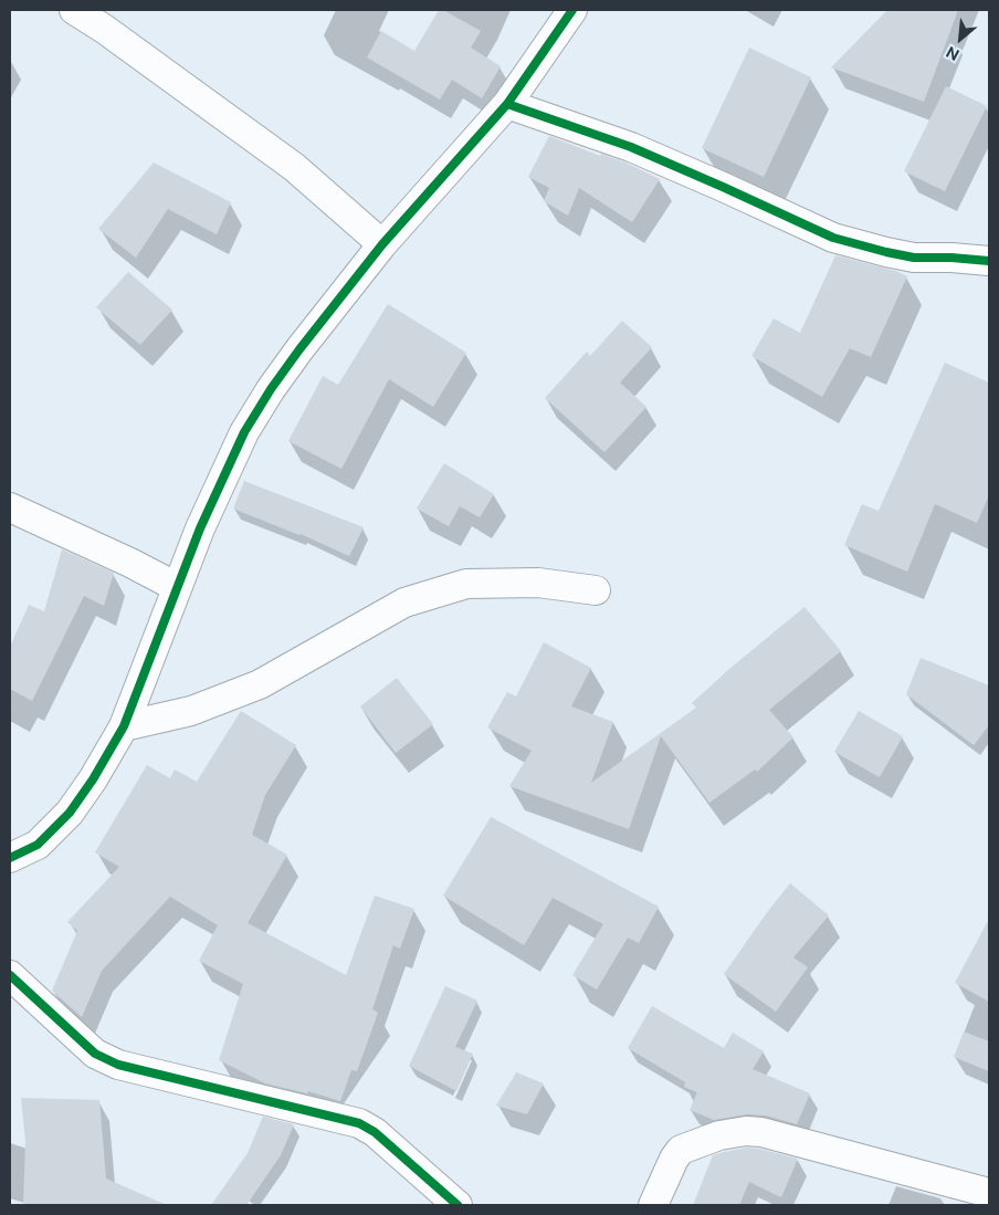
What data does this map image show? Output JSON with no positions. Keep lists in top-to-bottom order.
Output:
{
  "north": "bottom left"
}
